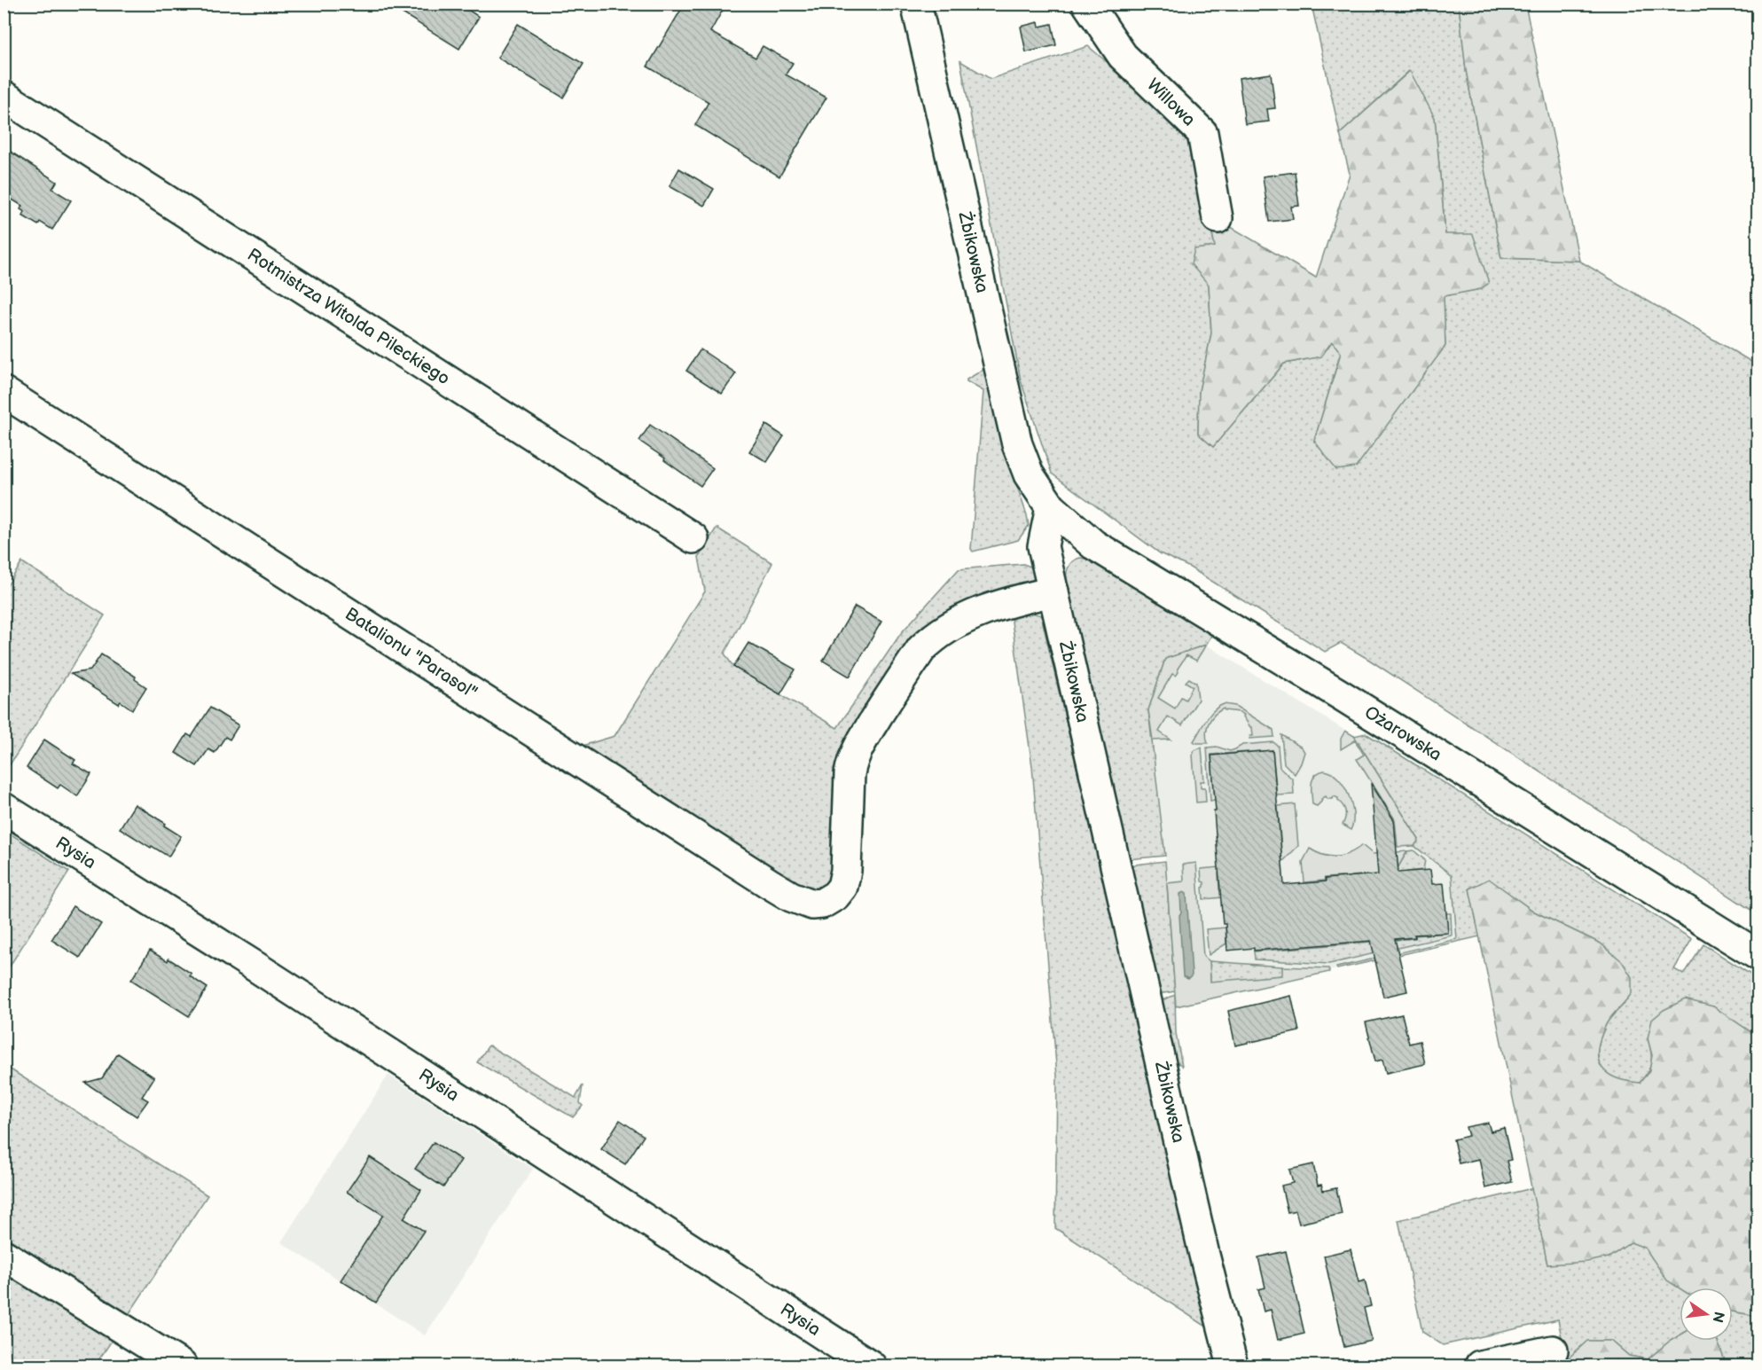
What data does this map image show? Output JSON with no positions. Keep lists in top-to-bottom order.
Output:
{
  "streets": {
    "street": [
      "Willowa",
      "Żbikowska",
      "Rotmistrza Witolda Pileckiego",
      "Batalionu \"Parasol\"",
      "Ożarowska",
      "Rysia"
    ]
  },
  "crossings": [
    ["Żbikowska", "Batalionu \"Parasol\""],
    ["Żbikowska", "Ożarowska"]
  ],
  "north": "right"
}
